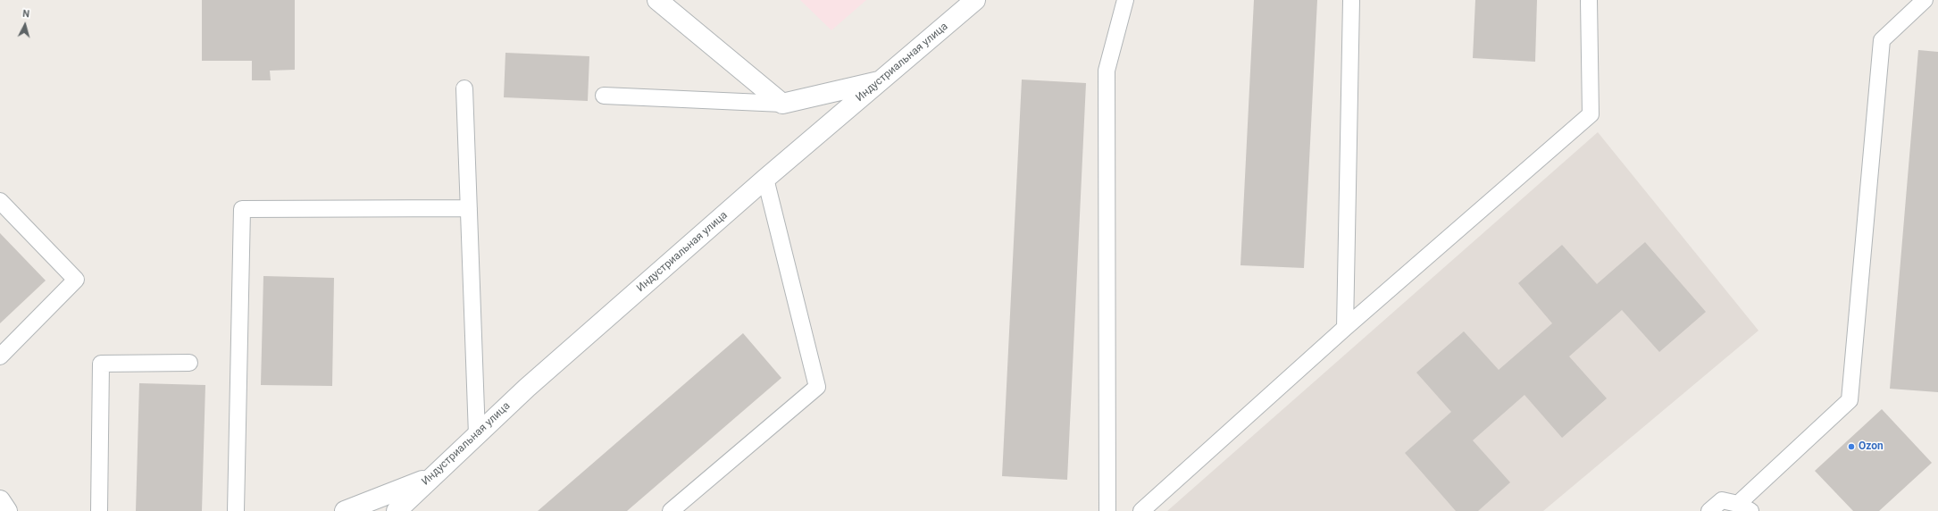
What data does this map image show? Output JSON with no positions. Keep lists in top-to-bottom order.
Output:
{
  "streets": {
    "street": ["Индустриальная улица"]
  },
  "places": ["Ozon"],
  "north": "top"
}
